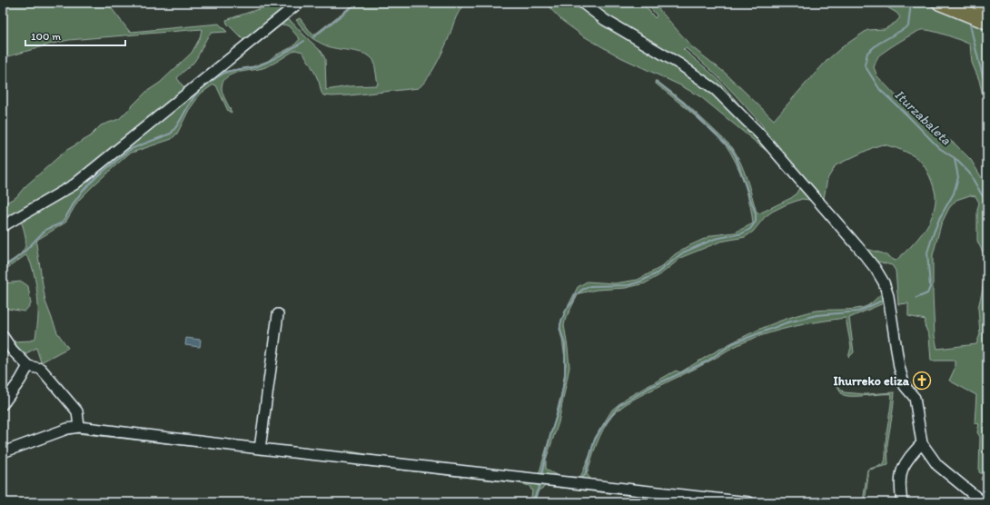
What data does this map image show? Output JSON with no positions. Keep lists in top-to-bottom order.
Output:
{
  "water": ["Iturzabaleta"],
  "places": {
    "church": ["Ihurreko eliza"]
  },
  "scale_bar": "100 m"
}
